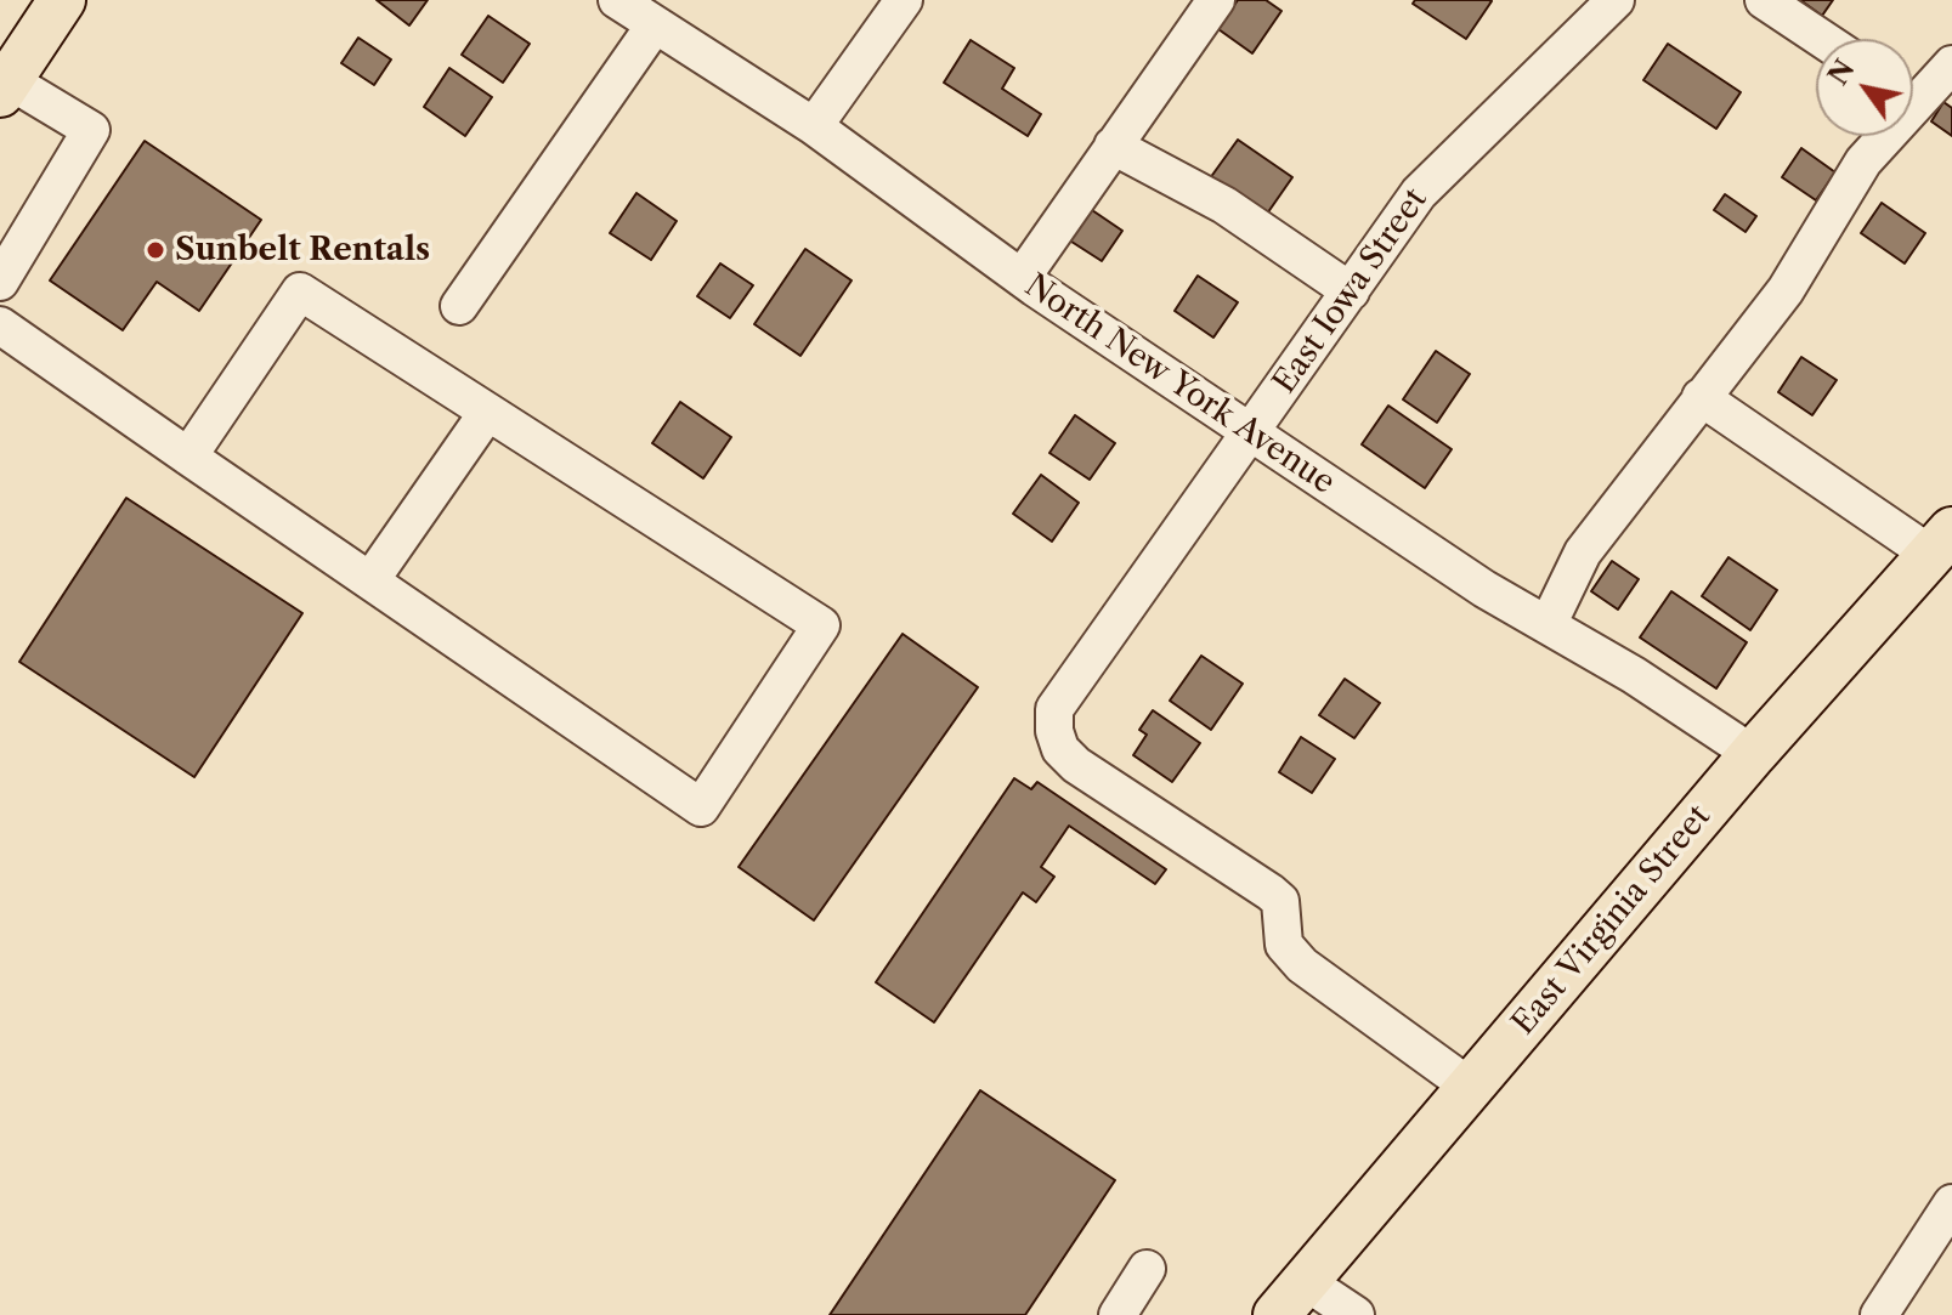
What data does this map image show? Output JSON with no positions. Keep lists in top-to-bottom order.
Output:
{
  "streets": {
    "main road": ["East Virginia Street"],
    "street": ["East Iowa Street", "North New York Avenue"]
  },
  "crossings": [
    ["East Iowa Street", "North New York Avenue"],
    ["East Iowa Street", "East Virginia Street"],
    ["North New York Avenue", "East Virginia Street"]
  ],
  "places": ["Sunbelt Rentals"],
  "north": "top left"
}
